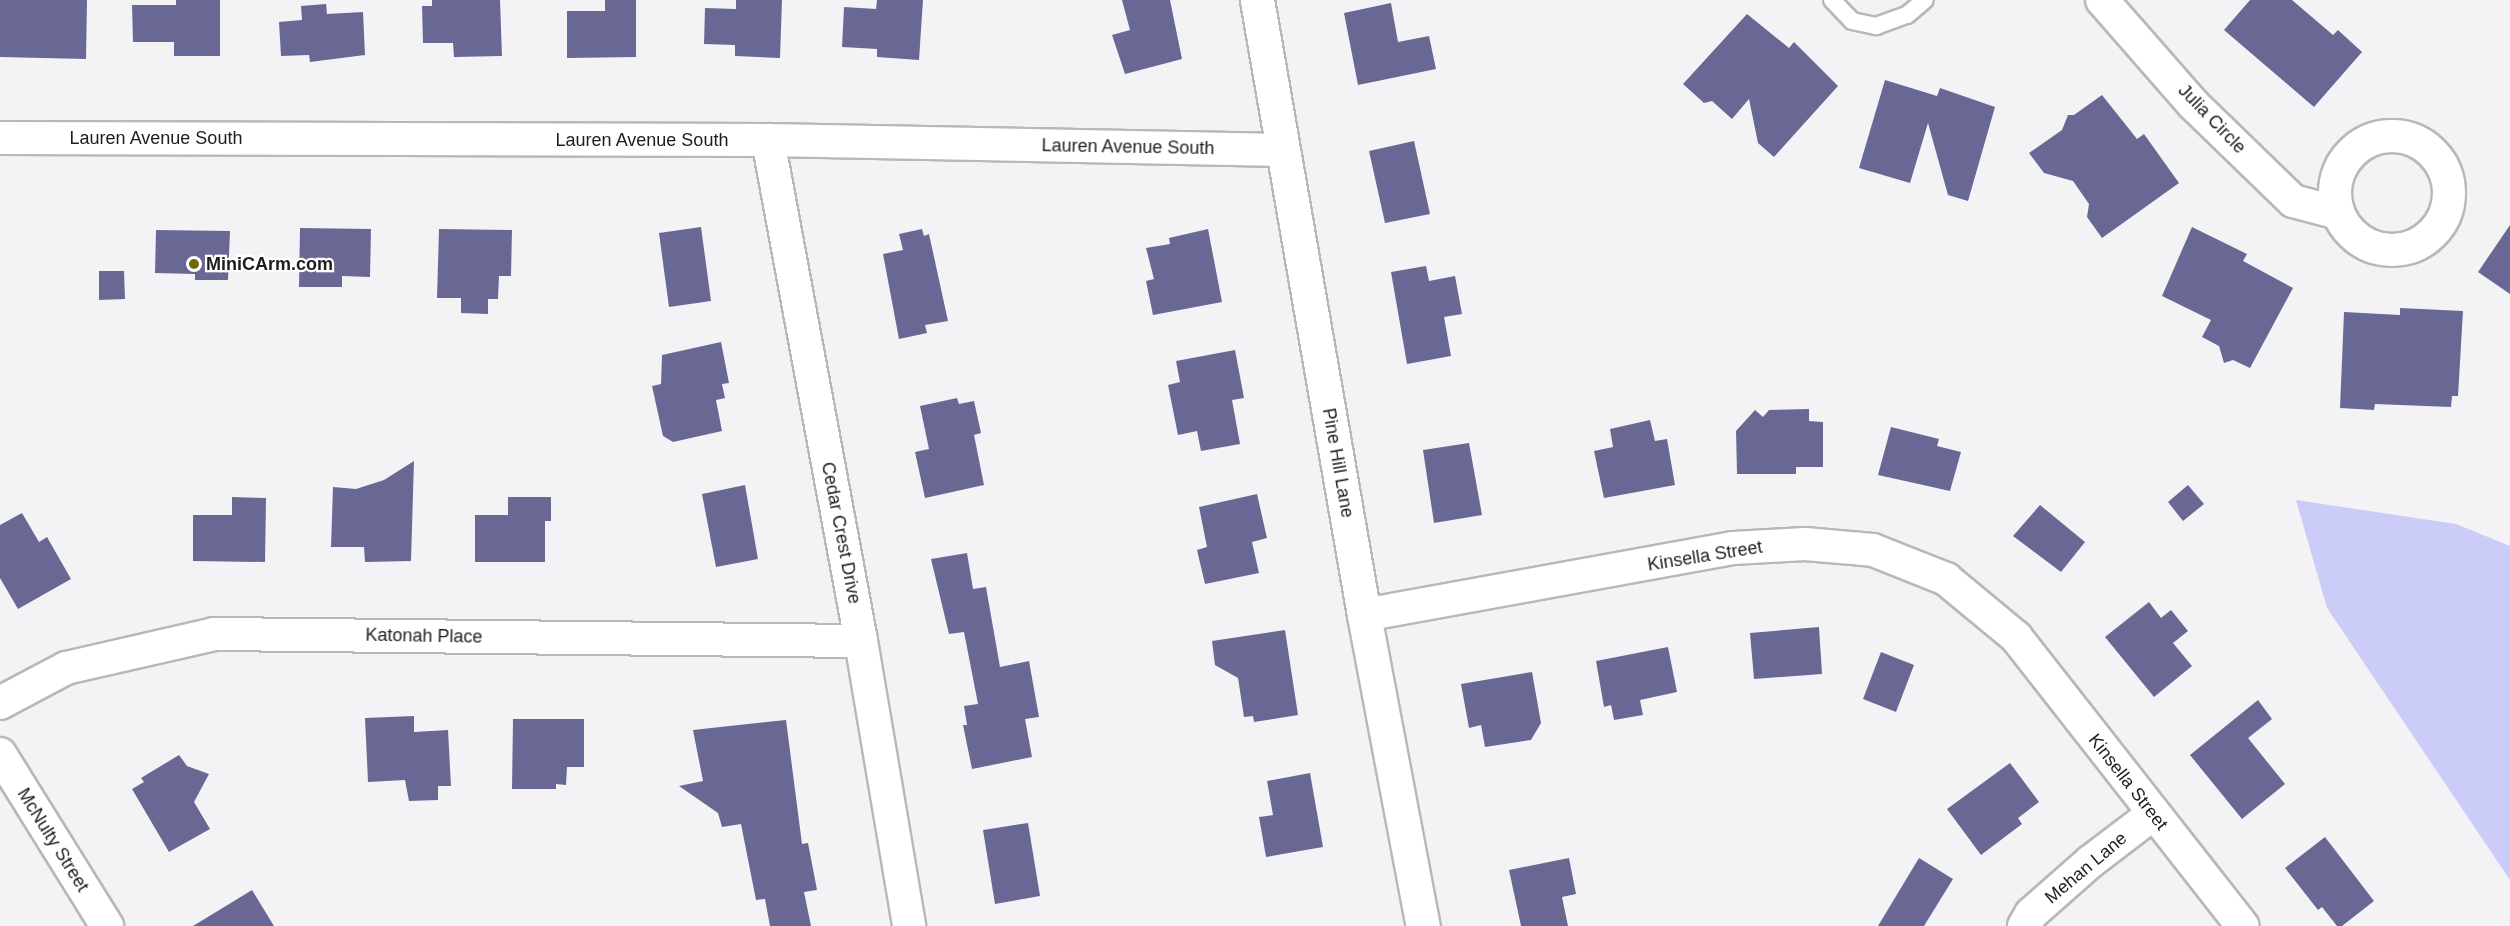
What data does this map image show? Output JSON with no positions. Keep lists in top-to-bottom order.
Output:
{
  "streets": {
    "street": [
      "Julia Circle",
      "Lauren Avenue South",
      "Pine Hill Lane",
      "Cedar Crest Drive",
      "Kinsella Street",
      "Katonah Place",
      "McNulty Street",
      "Mehan Lane"
    ]
  },
  "crossings": [
    ["Lauren Avenue South", "Pine Hill Lane"],
    ["Lauren Avenue South", "Cedar Crest Drive"],
    ["Pine Hill Lane", "Kinsella Street"],
    ["Cedar Crest Drive", "Katonah Place"],
    ["Kinsella Street", "Mehan Lane"]
  ],
  "places": ["MiniCArm.com"]
}
